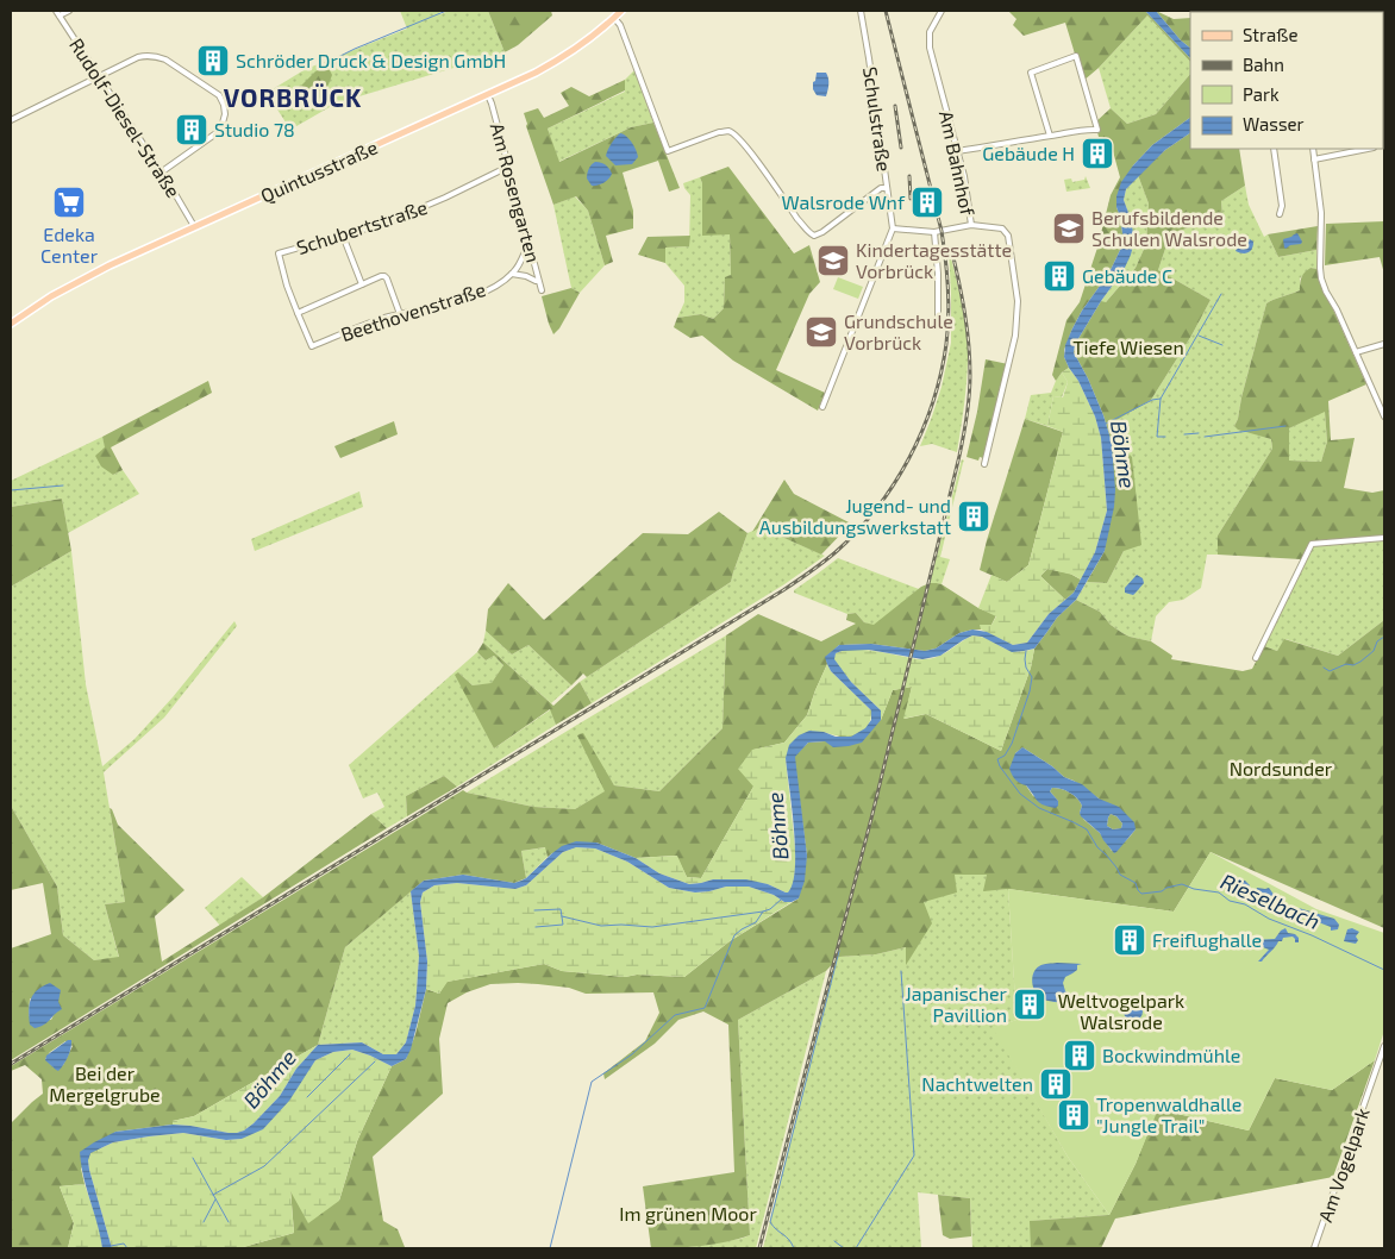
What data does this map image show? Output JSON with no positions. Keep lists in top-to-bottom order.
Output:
{
  "streets": {
    "main road": ["Quintusstraße"],
    "street": [
      "Rudolf-Diesel-Straße",
      "Schulstraße",
      "Am Bahnhof",
      "Am Rosengarten",
      "Schubertstraße",
      "Beethovenstraße",
      "Am Vogelpark"
    ]
  },
  "crossings": [
    ["Rudolf-Diesel-Straße", "Quintusstraße"],
    ["Quintusstraße", "Am Rosengarten"],
    ["Am Rosengarten", "Schubertstraße"],
    ["Am Rosengarten", "Beethovenstraße"],
    ["Schubertstraße", "Beethovenstraße"]
  ],
  "districts": ["VORBRÜCK"],
  "water": ["Böhme", "Rieselbach"],
  "parks": [
    "Tiefe Wiesen",
    "Nordsunder",
    "Weltvogelpark Walsrode",
    "Bei der Mergelgrube",
    "Im grünen Moor"
  ],
  "places": {
    "building": [
      "Schröder Druck & Design GmbH",
      "Studio 78",
      "Gebäude H",
      "Walsrode Wnf",
      "Gebäude C",
      "Jugend- und Ausbildungswerkstatt",
      "Freiflughalle",
      "Japanischer Pavillion",
      "Bockwindmühle",
      "Nachtwelten",
      "Tropenwaldhalle \"Jungle Trail\""
    ],
    "supermarket": ["Edeka Center"],
    "school or university": ["Berufsbildende Schulen Walsrode", "Kindertagesstätte Vorbrück", "Grundschule Vorbrück"]
  },
  "legend": [
    "Straße",
    "Bahn",
    "Park",
    "Wasser"
  ]
}
